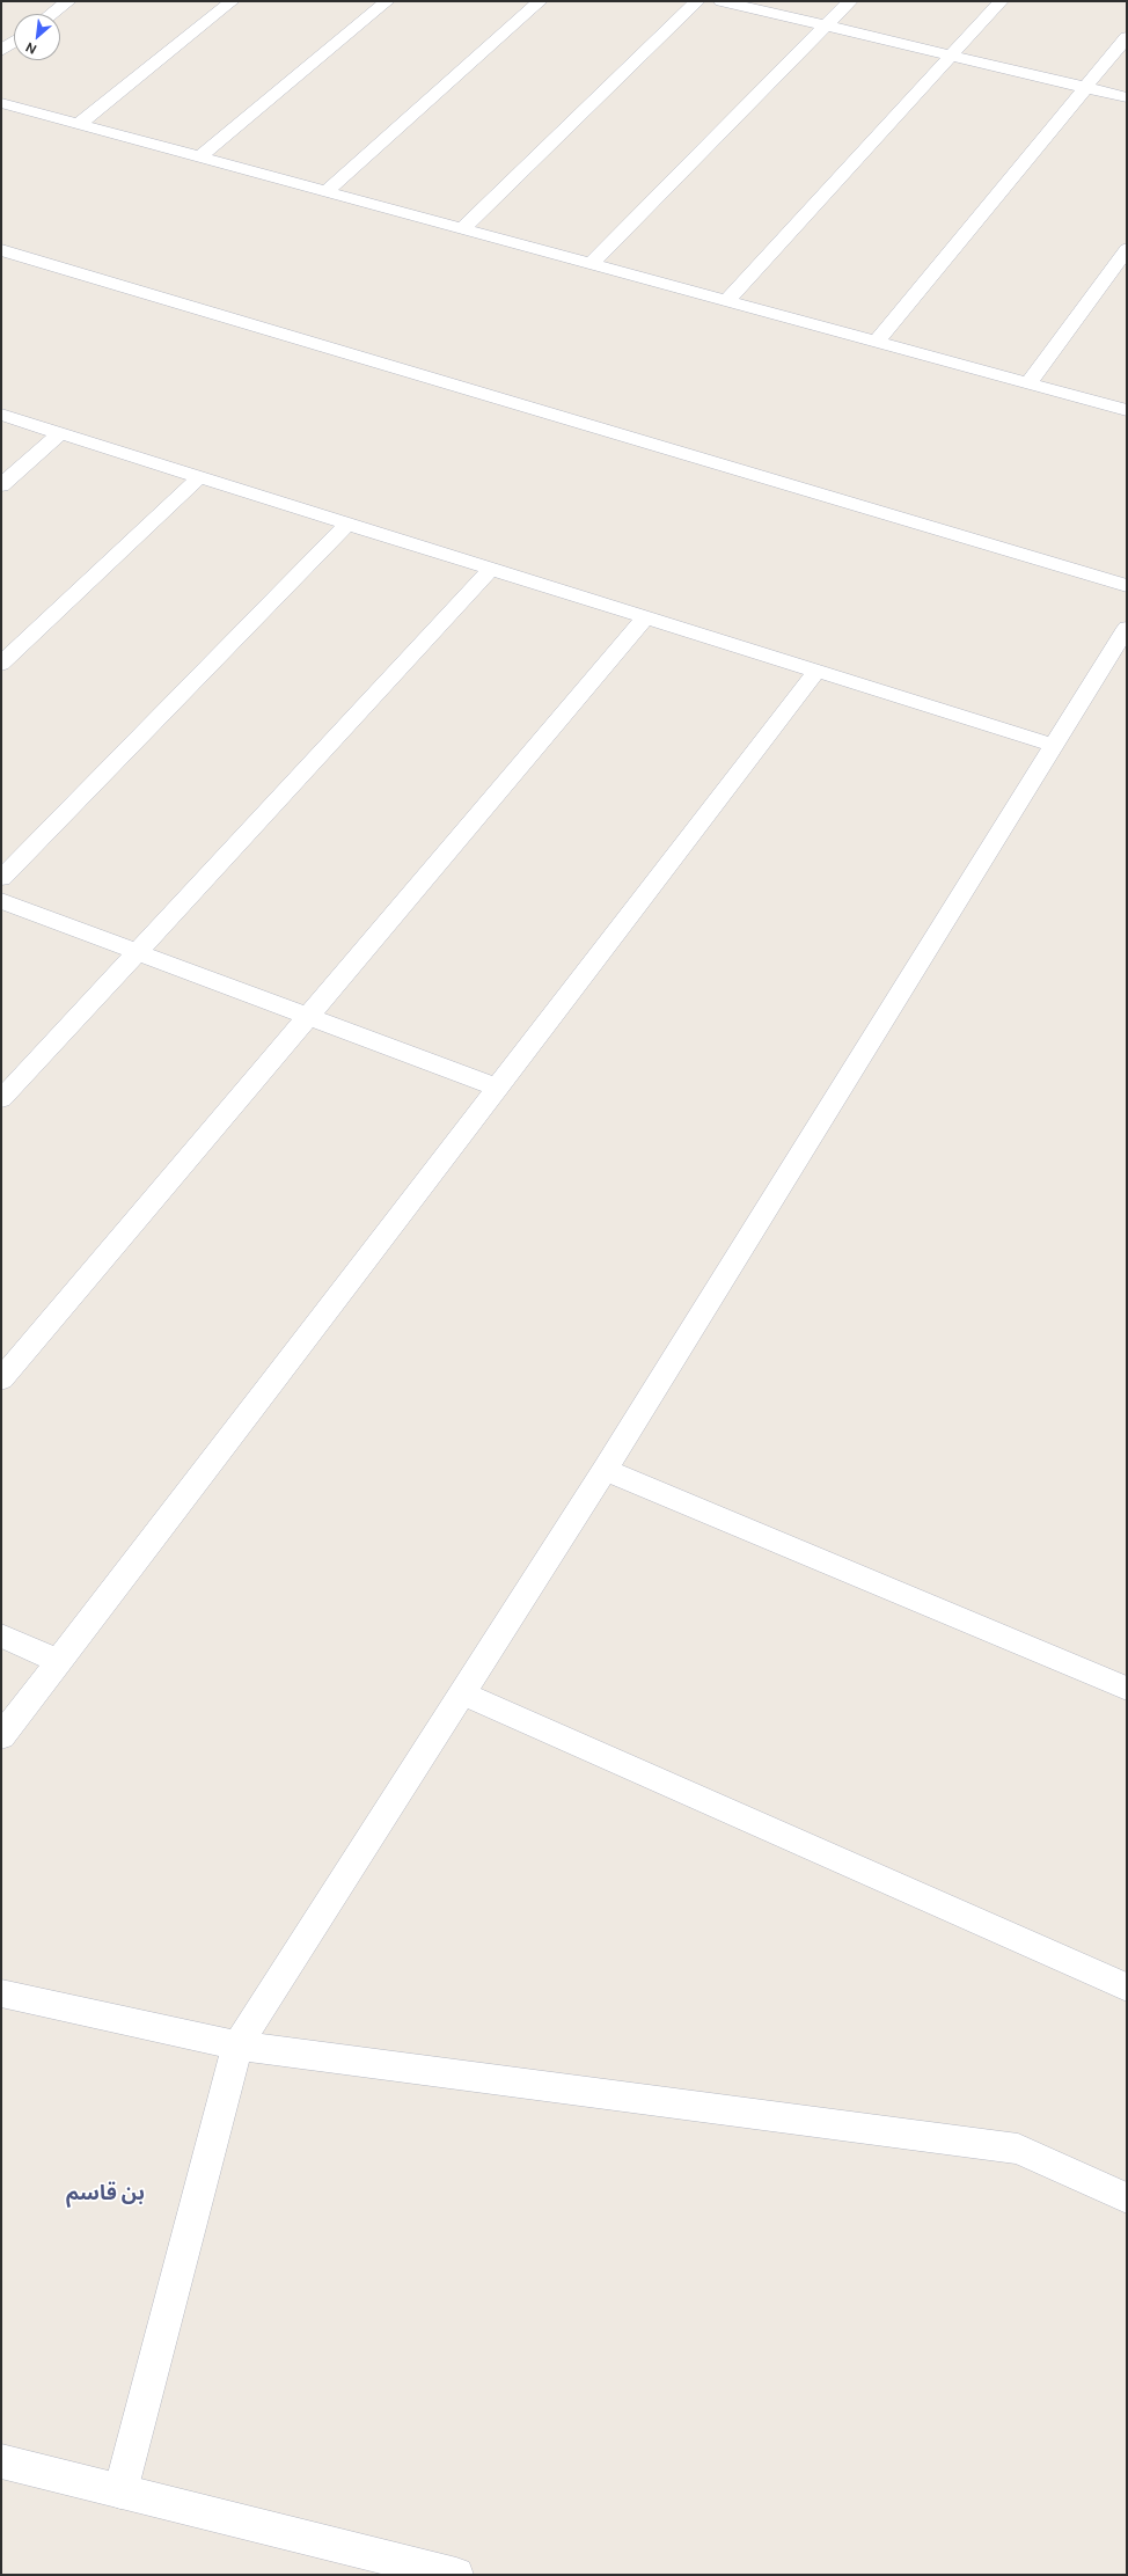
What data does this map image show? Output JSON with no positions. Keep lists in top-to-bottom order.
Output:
{
  "districts": ["بن قاسم"],
  "north": "bottom left"
}
